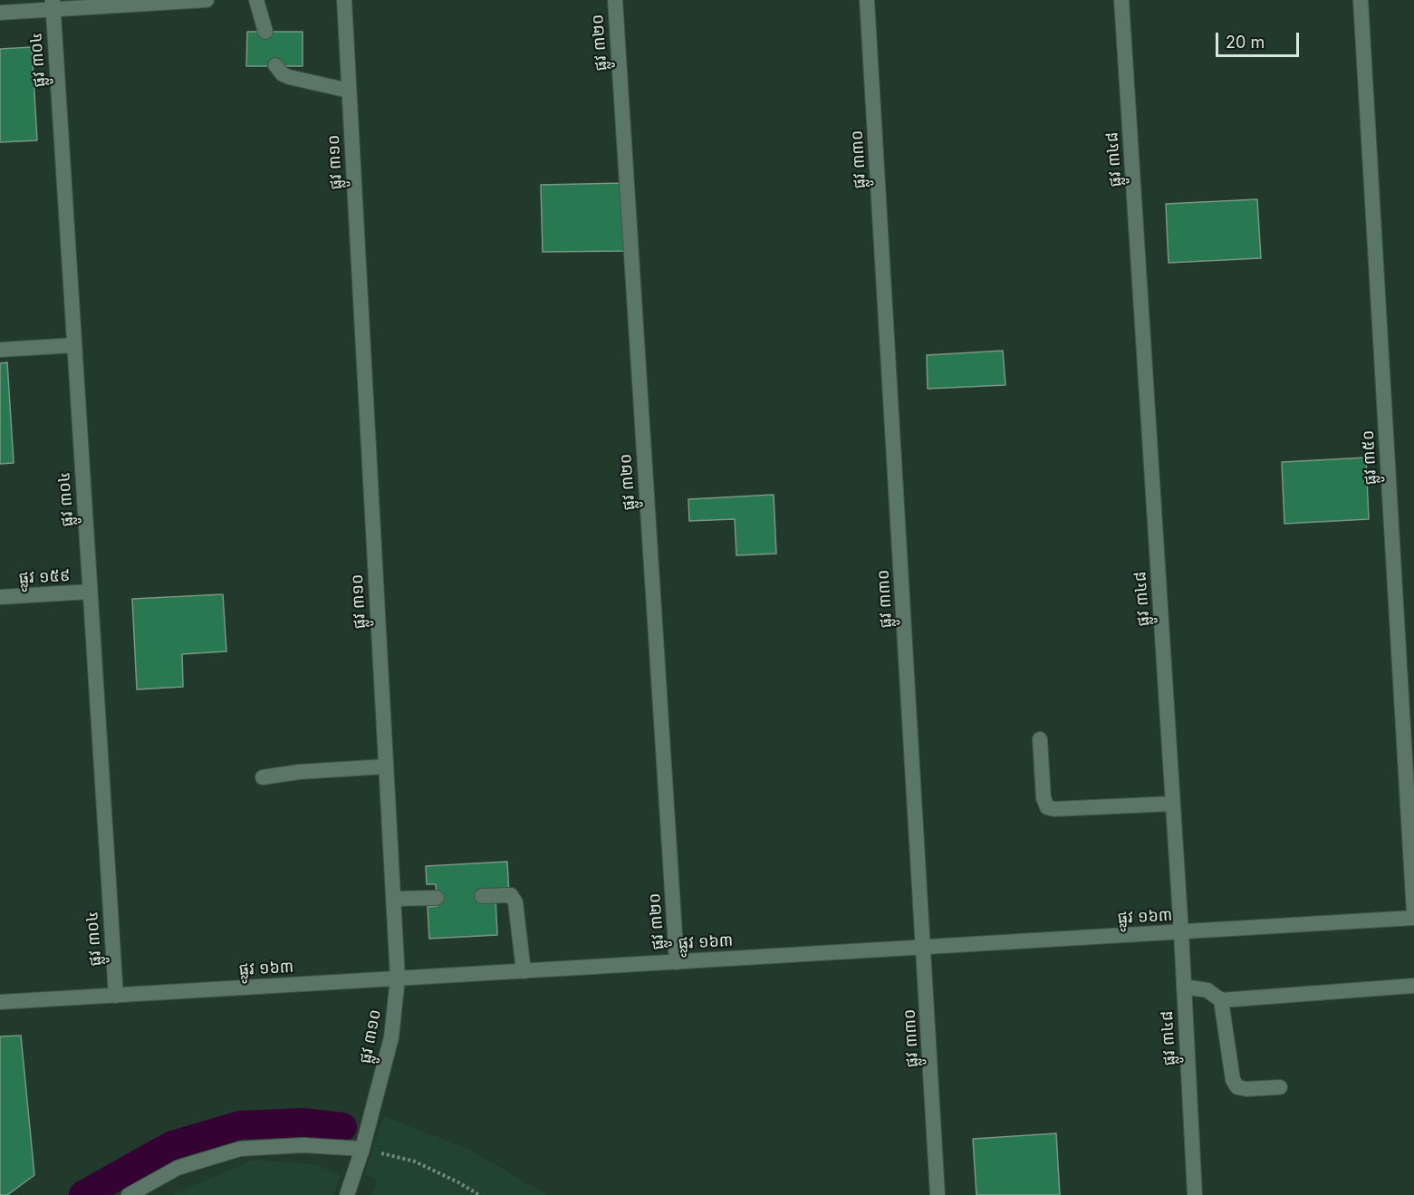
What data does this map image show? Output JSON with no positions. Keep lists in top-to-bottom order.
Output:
{
  "streets": {
    "street": [
      "ផ្លូវ ៣២០",
      "ផ្លូវ ៣០៤",
      "ផ្លូវ ៣៣០",
      "ផ្លូវ ៣៤៨",
      "ផ្លូវ ៣១០",
      "ផ្លូវ ៣៥០",
      "ផ្លូវ ១៥៩",
      "ផ្លូវ ១៦៣"
    ]
  },
  "crossings": [
    ["ផ្លូវ ៣២០", "ផ្លូវ ១៦៣"],
    ["ផ្លូវ ៣០៤", "ផ្លូវ ១៥៩"],
    ["ផ្លូវ ៣០៤", "ផ្លូវ ១៦៣"],
    ["ផ្លូវ ៣៣០", "ផ្លូវ ១៦៣"],
    ["ផ្លូវ ៣៤៨", "ផ្លូវ ១៦៣"],
    ["ផ្លូវ ៣១០", "ផ្លូវ ១៦៣"]
  ],
  "scale_bar": "20 m"
}
